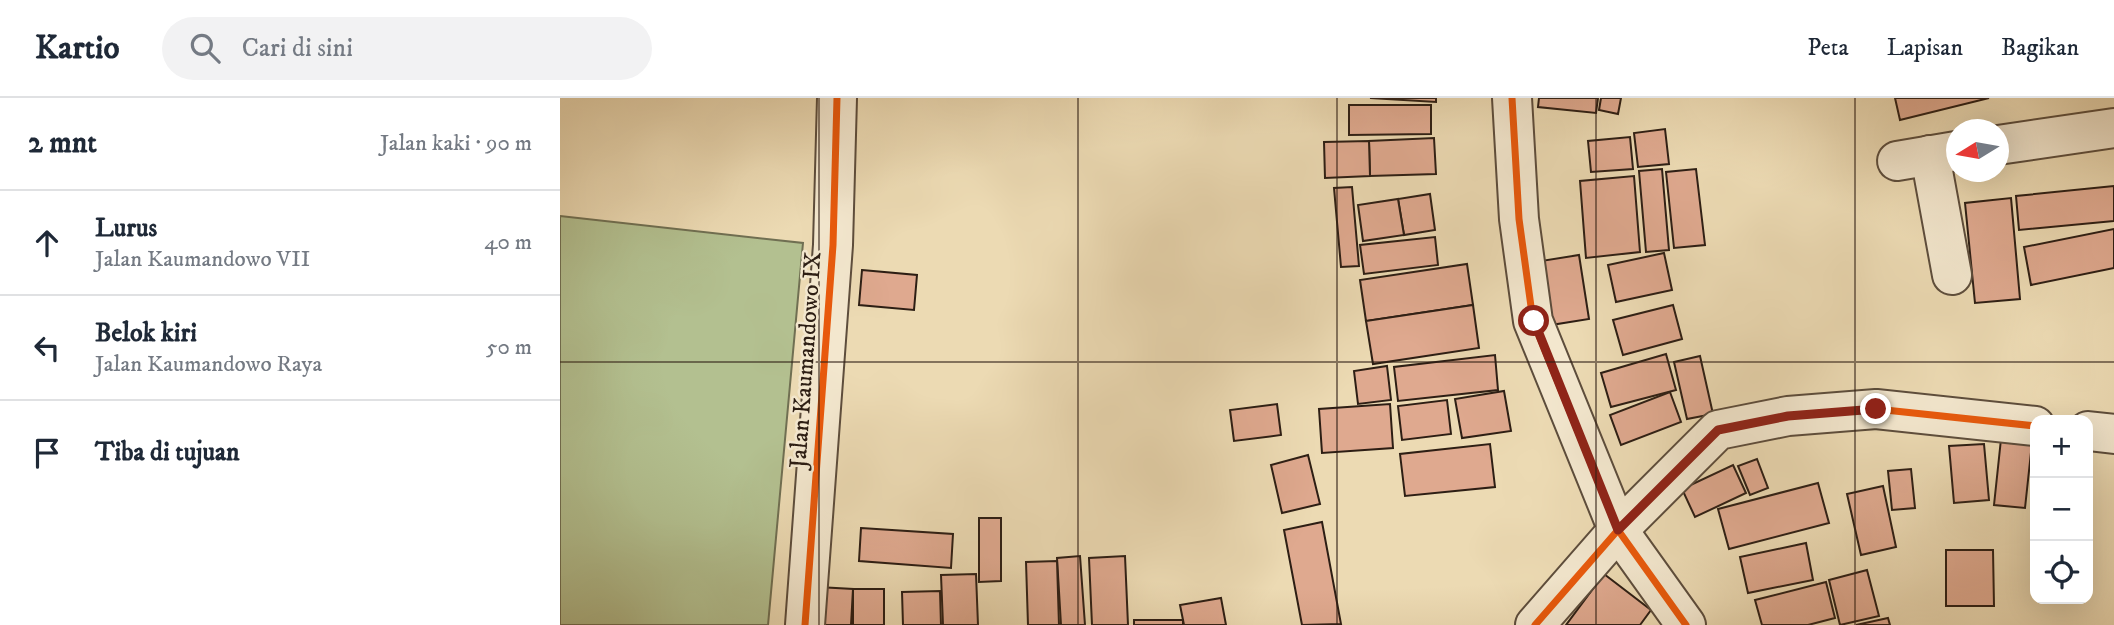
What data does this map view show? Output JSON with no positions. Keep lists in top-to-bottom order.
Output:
{
  "streets": {
    "street": ["Jalan Kaumandowo IX"]
  },
  "north": "left",
  "page": {
    "header": "Kartio",
    "search": "Cari di sini",
    "nav": ["Peta", "Lapisan", "Bagikan"],
    "heading": ["2 mnt", "Jalan kaki · 90 m"],
    "list": [
      ["Lurus", "Jalan Kaumandowo VII", "40 m"],
      ["Belok kiri", "Jalan Kaumandowo Raya", "50 m"],
      "Tiba di tujuan"
    ],
    "map_buttons": ["+", "−"]
  }
}
